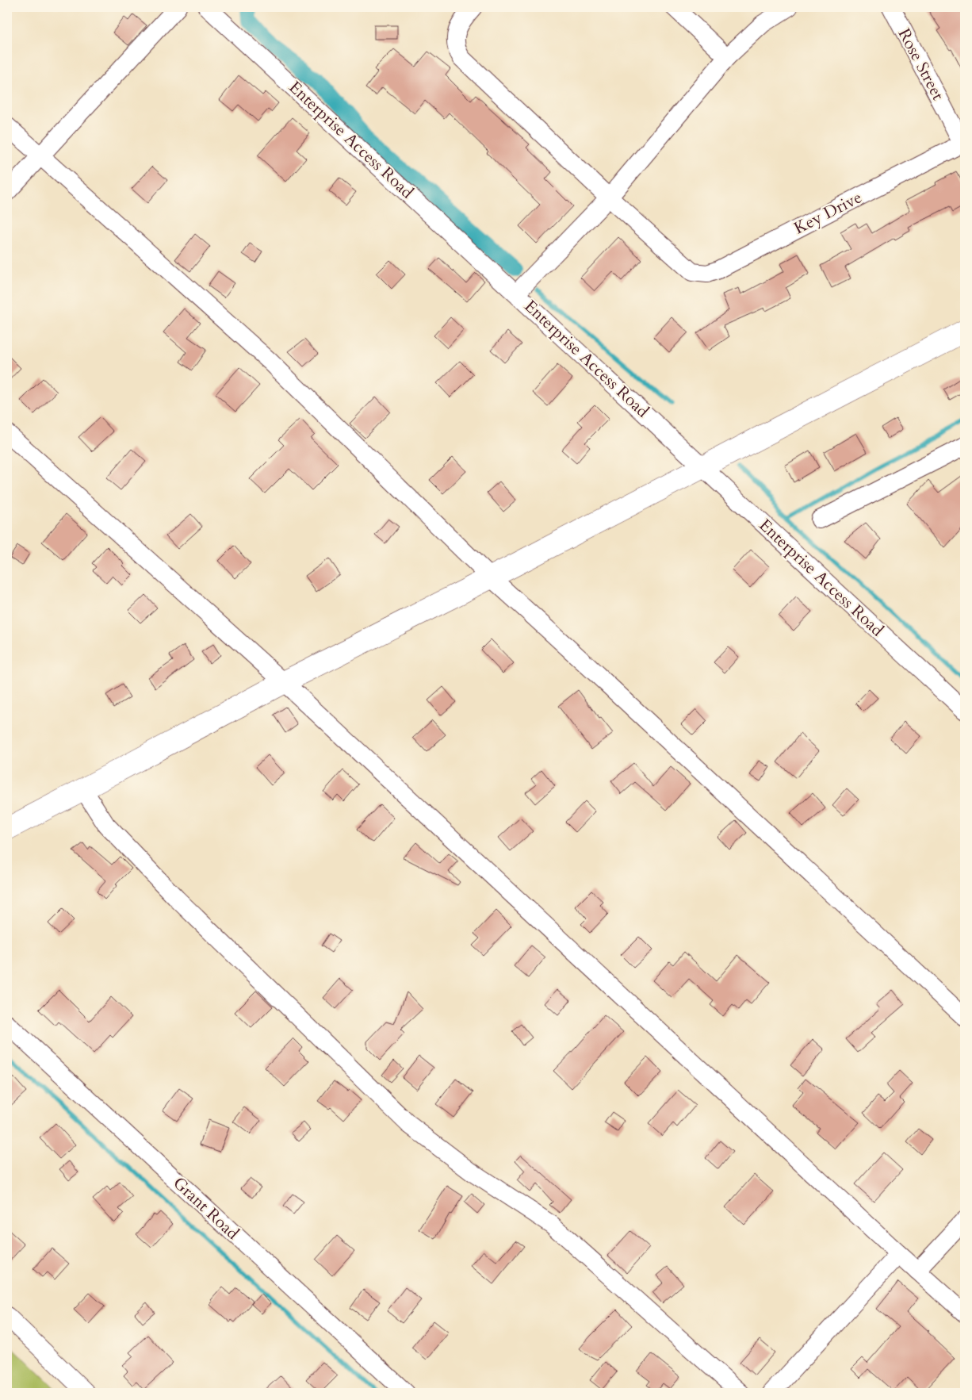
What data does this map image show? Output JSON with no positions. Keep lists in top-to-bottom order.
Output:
{
  "streets": {
    "street": [
      "Rose Street",
      "Enterprise Access Road",
      "Key Drive",
      "Grant Road"
    ]
  },
  "crossings": [
    ["Rose Street", "Key Drive"]
  ]
}
